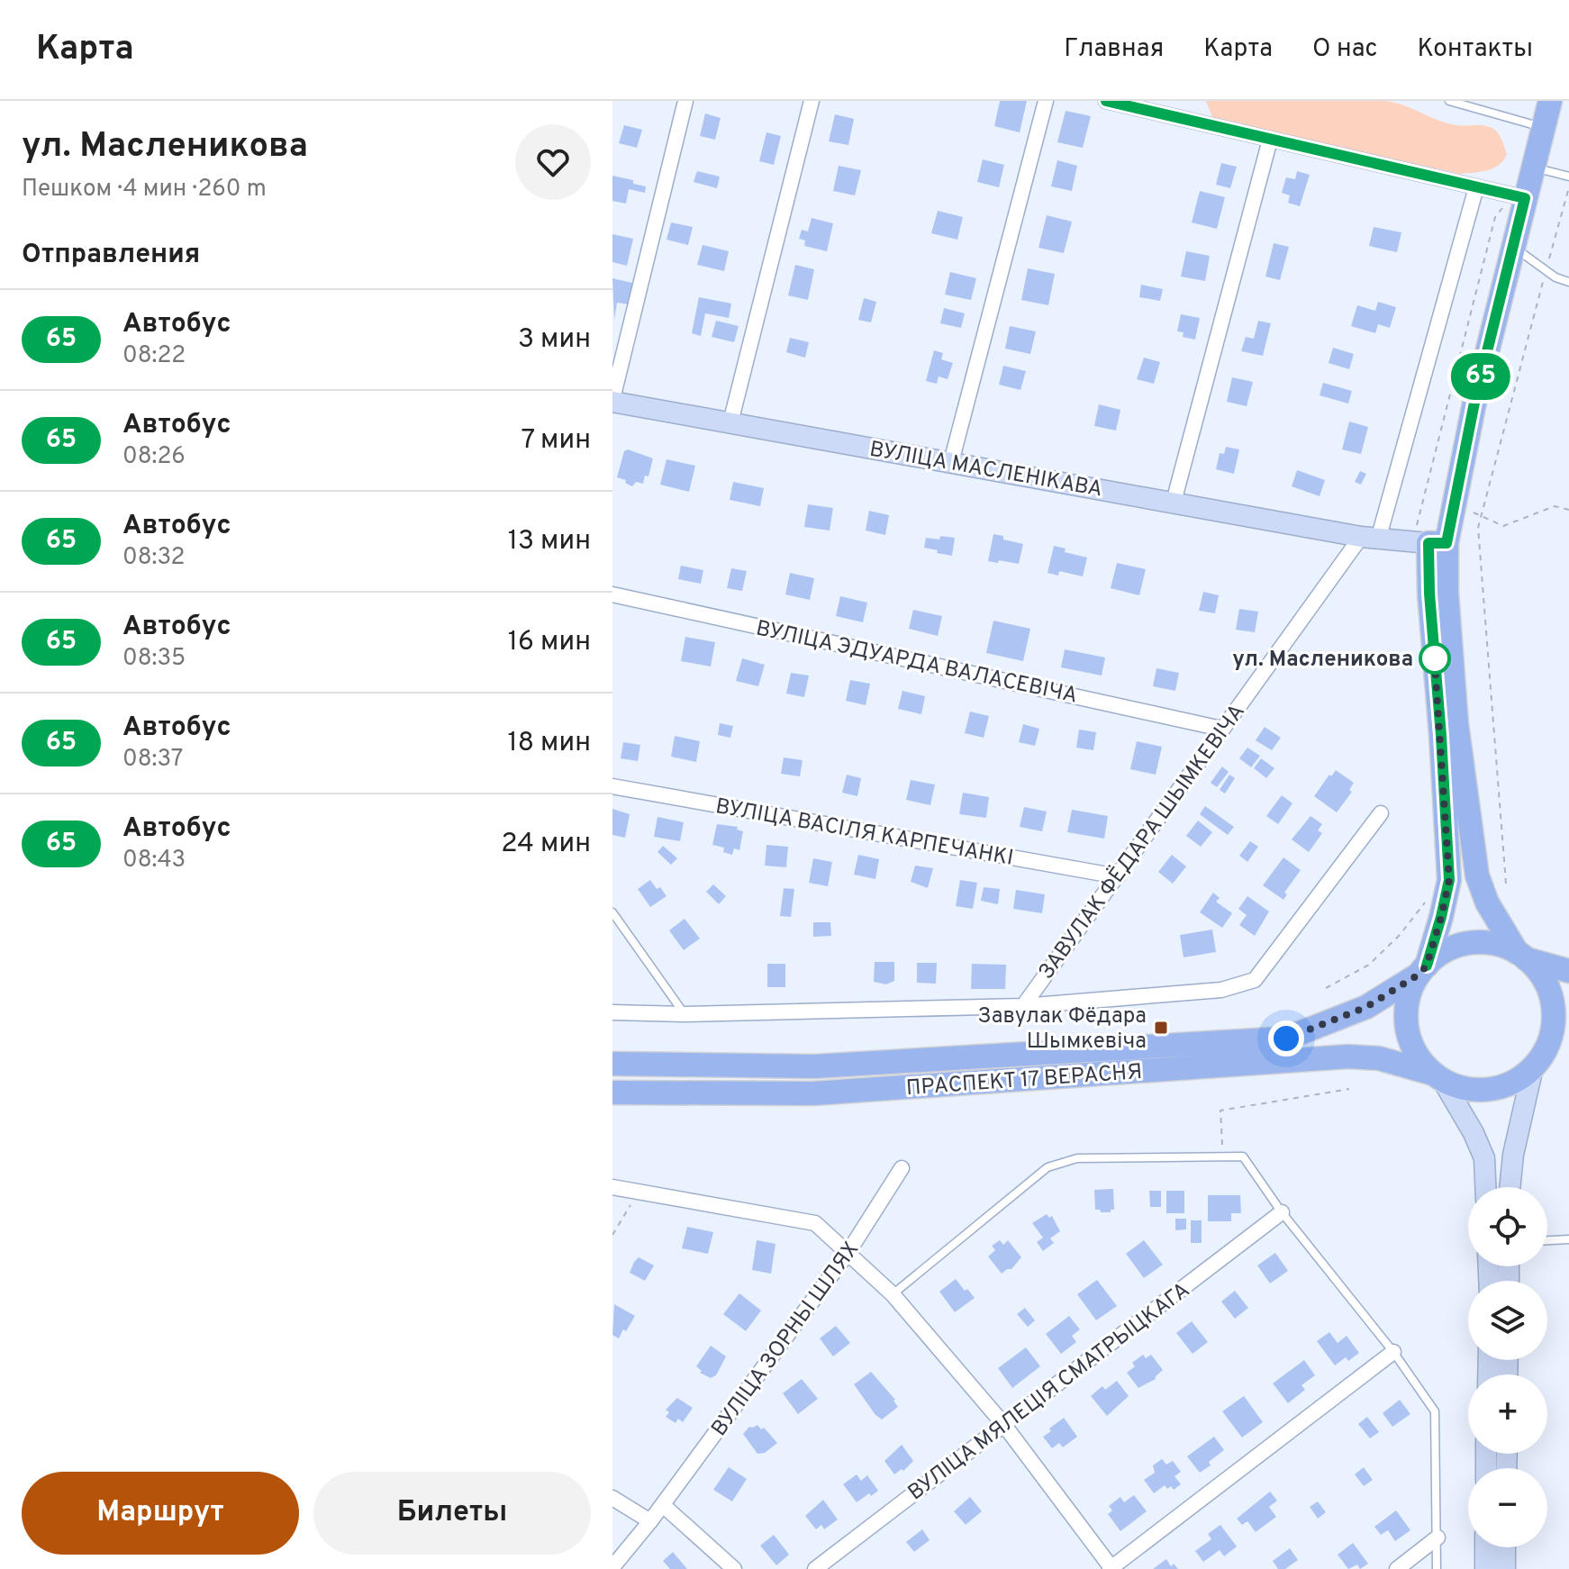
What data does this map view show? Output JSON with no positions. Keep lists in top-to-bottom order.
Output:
{
  "streets": {
    "main road": ["ВУЛІЦА МАСЛЕНІКАВА", "ПРАСПЕКТ 17 ВЕРАСНЯ"],
    "street": [
      "ВУЛІЦА ЭДУАРДА ВАЛАСЕВІЧА",
      "ВУЛІЦА ВАСІЛЯ КАРПЕЧАНКІ",
      "ЗАВУЛАК ФЁДАРА ШЫМКЕВІЧА",
      "ВУЛІЦА ЗОРНЫ ШЛЯХ",
      "ВУЛІЦА МЯЛЕЦІЯ СМАТРЫЦКАГА"
    ]
  },
  "crossings": [
    ["ВУЛІЦА МАСЛЕНІКАВА", "ЗАВУЛАК ФЁДАРА ШЫМКЕВІЧА"],
    ["ВУЛІЦА ЭДУАРДА ВАЛАСЕВІЧА", "ЗАВУЛАК ФЁДАРА ШЫМКЕВІЧА"],
    ["ВУЛІЦА ВАСІЛЯ КАРПЕЧАНКІ", "ЗАВУЛАК ФЁДАРА ШЫМКЕВІЧА"]
  ],
  "places": {
    "other": ["ул. Масленикова"],
    "transit": ["Завулак Фёдара Шымкевіча"]
  },
  "lines": ["bus line 65"],
  "page": {
    "header": "Карта",
    "nav": [
      "Главная",
      "Карта",
      "О нас",
      "Контакты"
    ],
    "heading": [
      ["ул. Масленикова", "Пешком · 4 мин · 260 m"],
      "Отправления"
    ],
    "on_map": "65",
    "list": [
      {
        "mark": "65",
        "name": "Автобус",
        "note": "08:22",
        "value": "3 мин"
      },
      {
        "mark": "65",
        "name": "Автобус",
        "note": "08:26",
        "value": "7 мин"
      },
      {
        "mark": "65",
        "name": "Автобус",
        "note": "08:32",
        "value": "13 мин"
      },
      {
        "mark": "65",
        "name": "Автобус",
        "note": "08:35",
        "value": "16 мин"
      },
      {
        "mark": "65",
        "name": "Автобус",
        "note": "08:37",
        "value": "18 мин"
      },
      {
        "mark": "65",
        "name": "Автобус",
        "note": "08:43",
        "value": "24 мин"
      }
    ],
    "map_buttons": ["+", "−"],
    "buttons": ["Маршрут", "Билеты"]
  }
}
